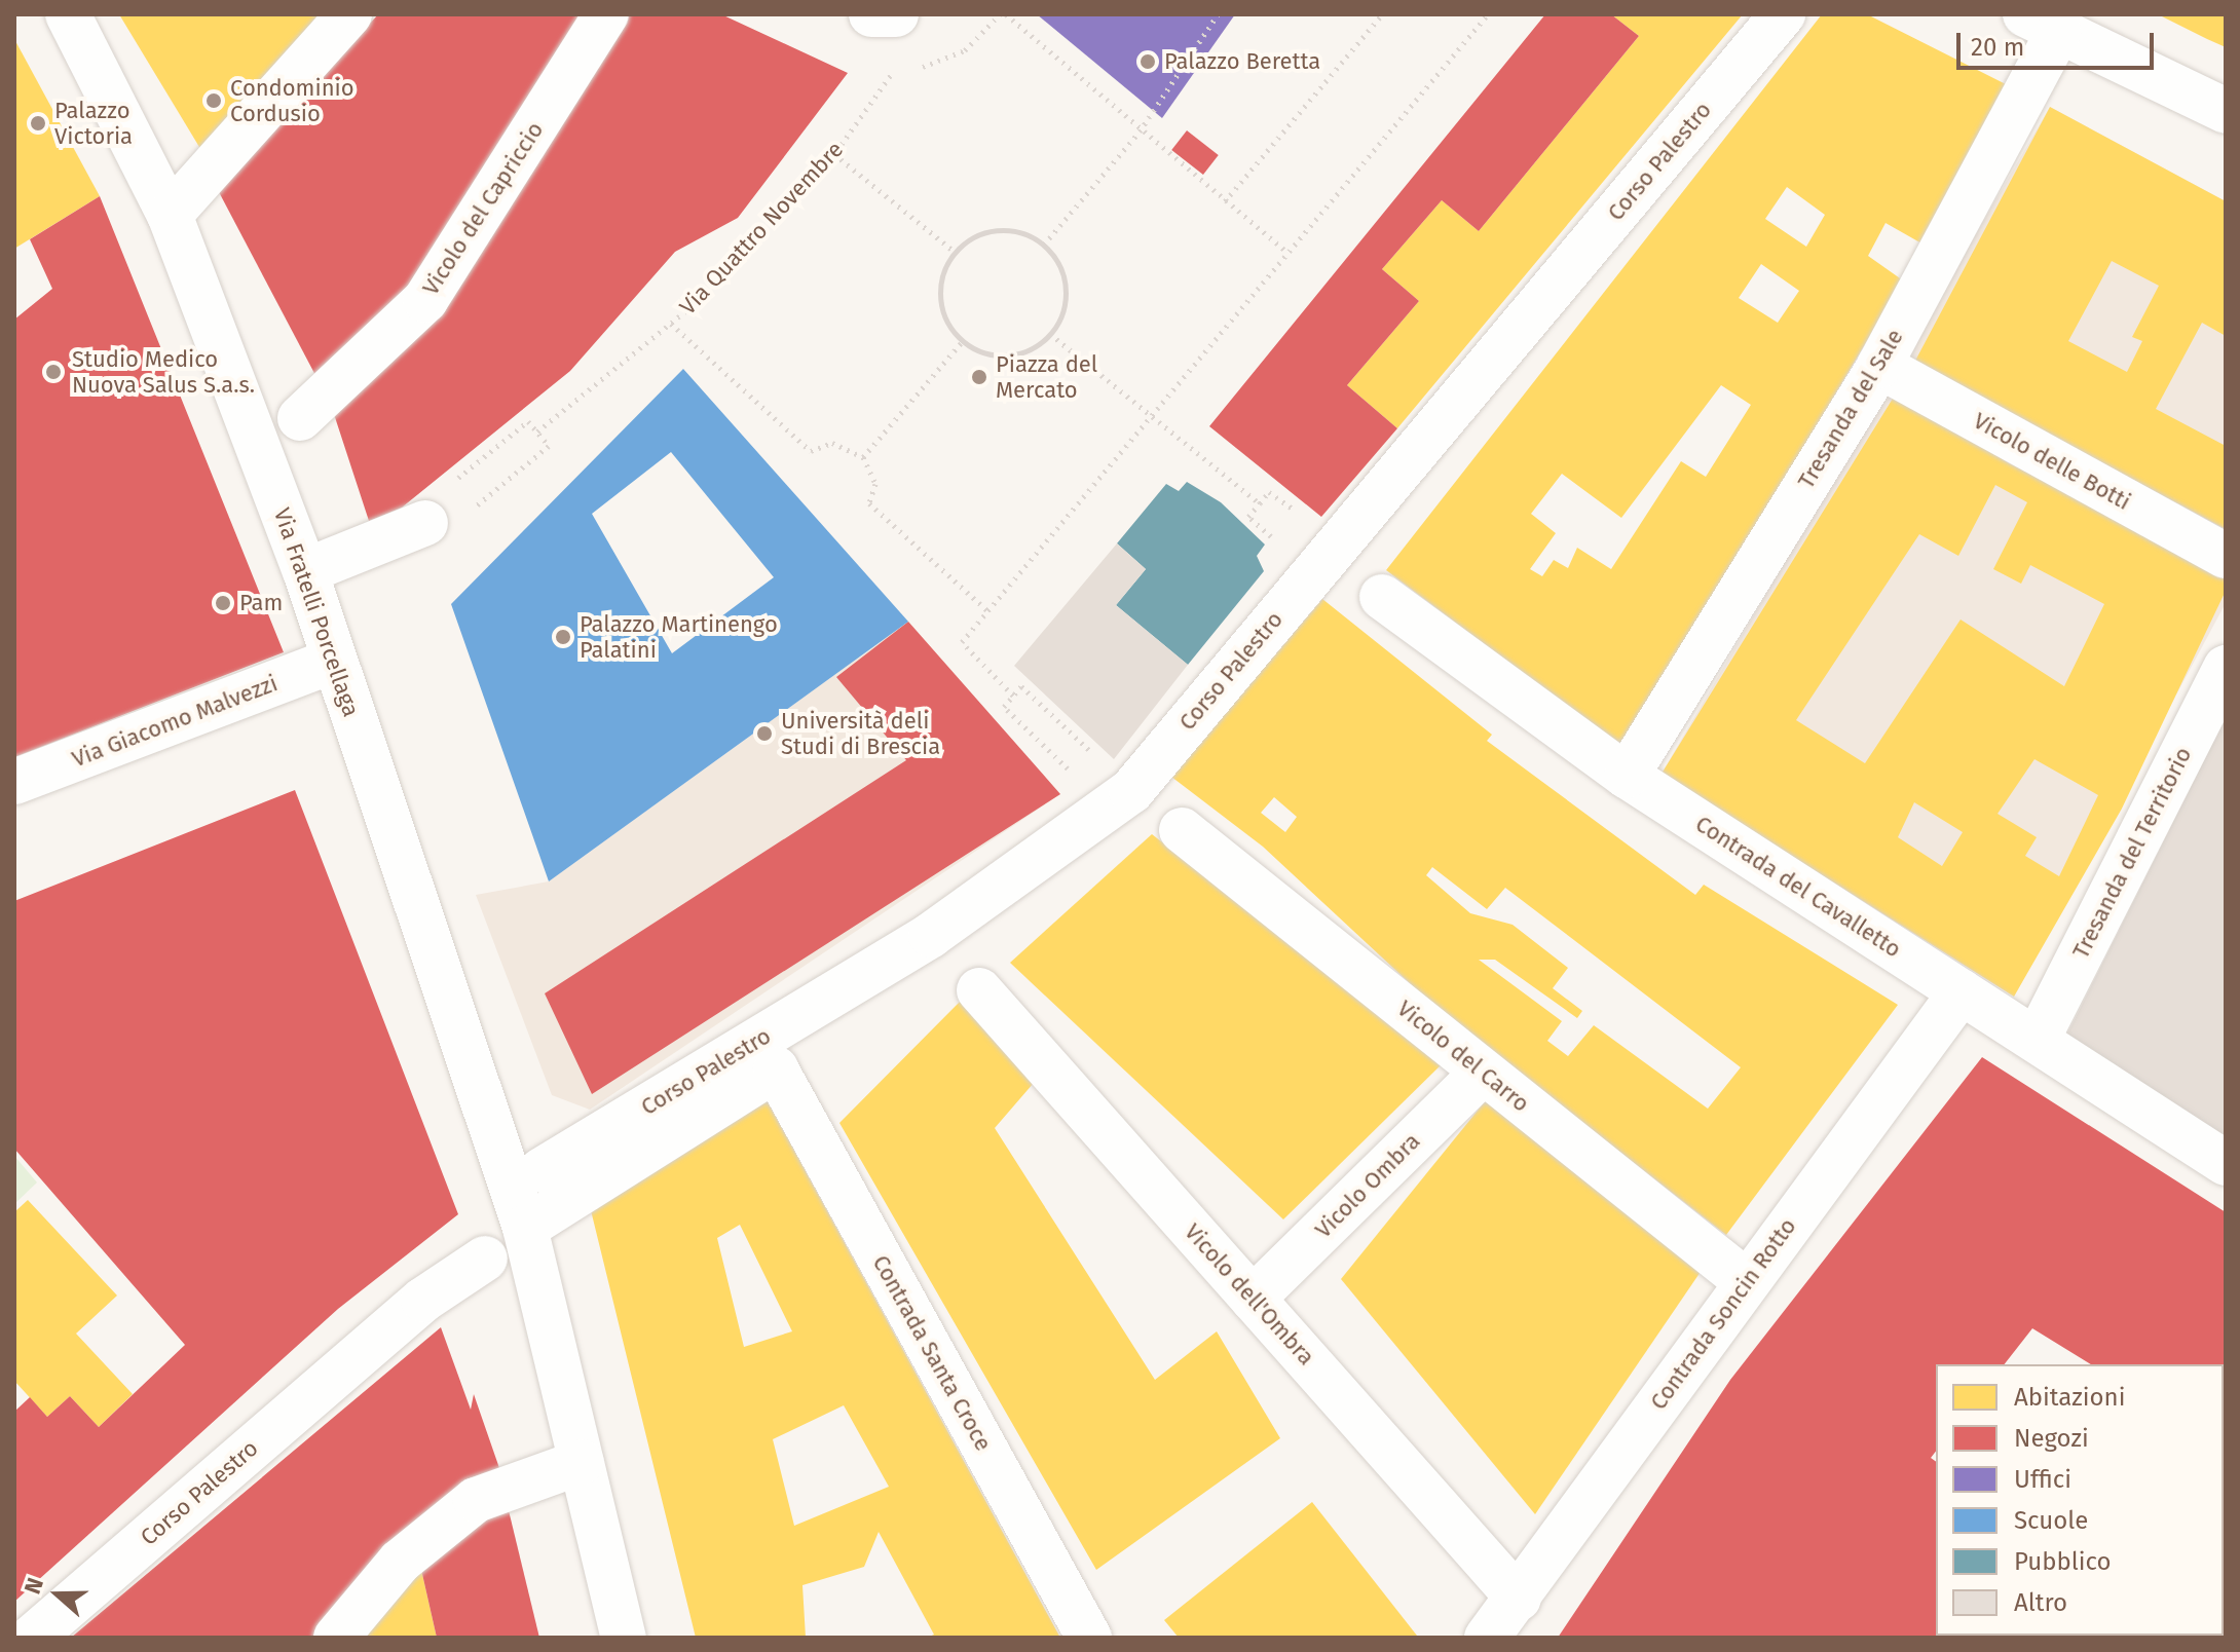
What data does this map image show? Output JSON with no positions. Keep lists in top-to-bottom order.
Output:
{
  "streets": {
    "street": [
      "Corso Palestro",
      "Vicolo del Capriccio",
      "Tresanda del Sale",
      "Vicolo delle Botti",
      "Via Fratelli Porcellaga",
      "Via Giacomo Malvezzi",
      "Tresanda del Territorio",
      "Contrada del Cavalletto",
      "Vicolo del Carro",
      "Vicolo Ombra",
      "Vicolo dell'Ombra",
      "Contrada Soncin Rotto",
      "Contrada Santa Croce"
    ],
    "path": ["Via Quattro Novembre"]
  },
  "crossings": [
    ["Corso Palestro", "Via Fratelli Porcellaga"],
    ["Corso Palestro", "Contrada Santa Croce"],
    ["Tresanda del Sale", "Vicolo delle Botti"],
    ["Tresanda del Sale", "Contrada del Cavalletto"],
    ["Via Fratelli Porcellaga", "Via Giacomo Malvezzi"],
    ["Tresanda del Territorio", "Contrada del Cavalletto"],
    ["Contrada del Cavalletto", "Contrada Soncin Rotto"],
    ["Vicolo del Carro", "Vicolo Ombra"],
    ["Vicolo del Carro", "Contrada Soncin Rotto"],
    ["Vicolo Ombra", "Vicolo dell'Ombra"],
    ["Vicolo dell'Ombra", "Contrada Soncin Rotto"]
  ],
  "places": [
    "Palazzo Beretta",
    "Condominio Cordusio",
    "Palazzo Victoria",
    "Studio Medico Nuova Salus S.a.s.",
    "Piazza del Mercato",
    "Pam",
    "Palazzo Martinengo Palatini",
    "Università deli Studi di Brescia"
  ],
  "legend": [
    "Abitazioni",
    "Negozi",
    "Uffici",
    "Scuole",
    "Pubblico",
    "Altro"
  ],
  "scale_bar": "20 m",
  "north": "left"
}
